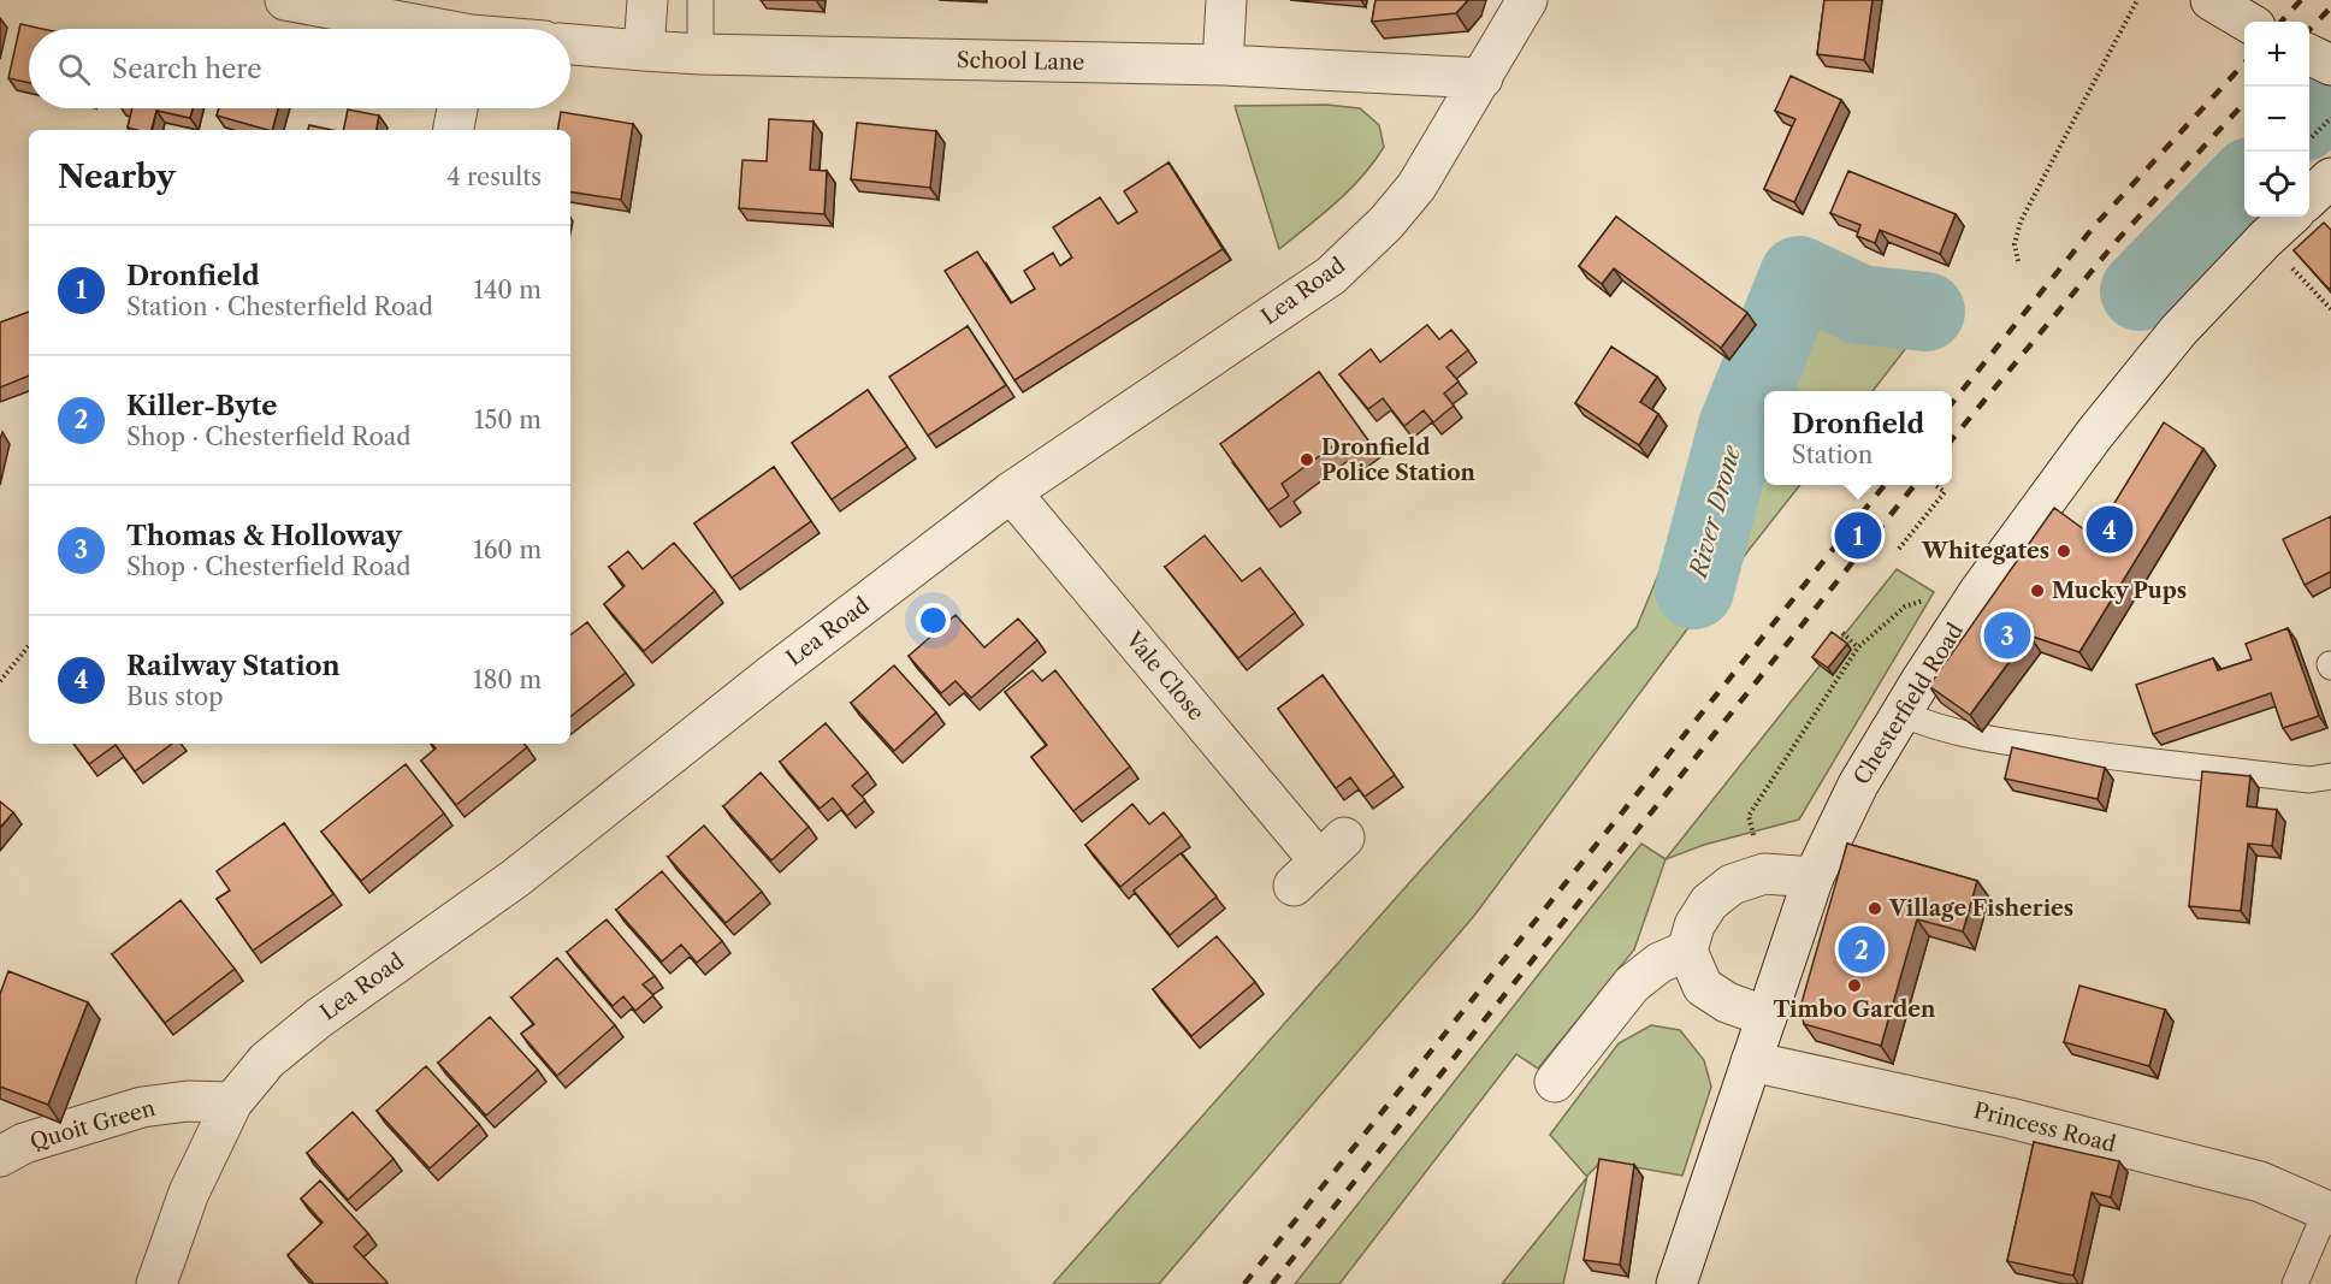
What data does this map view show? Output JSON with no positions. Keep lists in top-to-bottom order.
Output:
{
  "streets": {
    "street": [
      "School Lane",
      "Lea Road",
      "Vale Close",
      "Chesterfield Road",
      "Quoit Green",
      "Princess Road"
    ]
  },
  "crossings": [
    ["School Lane", "Lea Road"],
    ["Lea Road", "Vale Close"],
    ["Lea Road", "Quoit Green"],
    ["Chesterfield Road", "Princess Road"]
  ],
  "water": ["River Drone"],
  "places": [
    "Dronfield Police Station",
    "Whitegates",
    "Mucky Pups",
    "Village Fisheries",
    "Timbo Garden"
  ],
  "page": {
    "map_buttons": ["+", "−"],
    "search": "Search here",
    "heading": ["Nearby", "4 results"],
    "list": [
      {
        "mark": "1",
        "name": "Dronfield",
        "note": "Station · Chesterfield Road",
        "value": "140 m"
      },
      {
        "mark": "2",
        "name": "Killer-Byte",
        "note": "Shop · Chesterfield Road",
        "value": "150 m"
      },
      {
        "mark": "3",
        "name": "Thomas & Holloway",
        "note": "Shop · Chesterfield Road",
        "value": "160 m"
      },
      {
        "mark": "4",
        "name": "Railway Station",
        "note": "Bus stop",
        "value": "180 m"
      }
    ],
    "popup": ["Dronfield", "Station"],
    "pins": [
      "4",
      "1",
      "3",
      "2"
    ]
  }
}
